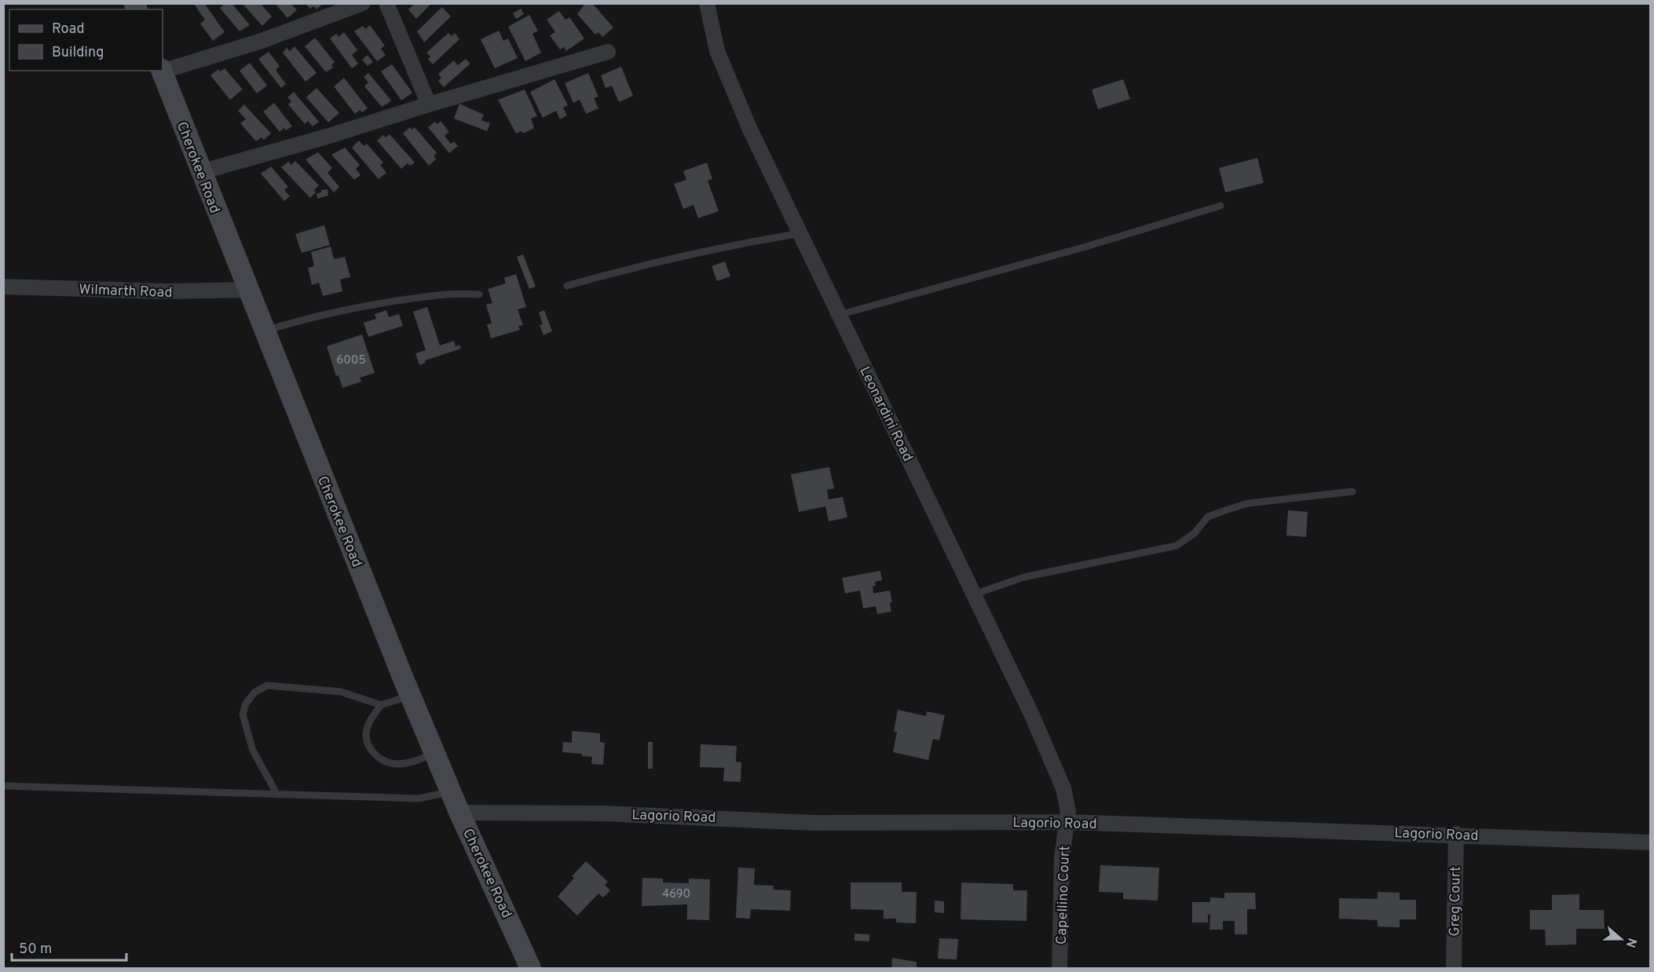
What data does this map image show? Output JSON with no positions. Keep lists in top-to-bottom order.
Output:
{
  "streets": {
    "street": [
      "Cherokee Road",
      "Wilmarth Road",
      "Leonardini Road",
      "Lagorio Road",
      "Capellino Court",
      "Greg Court"
    ]
  },
  "crossings": [
    ["Cherokee Road", "Wilmarth Road"],
    ["Cherokee Road", "Lagorio Road"],
    ["Leonardini Road", "Lagorio Road"],
    ["Leonardini Road", "Capellino Court"],
    ["Lagorio Road", "Capellino Court"],
    ["Lagorio Road", "Greg Court"]
  ],
  "house_numbers": ["6005", "4690"],
  "legend": ["Road", "Building"],
  "scale_bar": "50 m",
  "north": "right"
}
